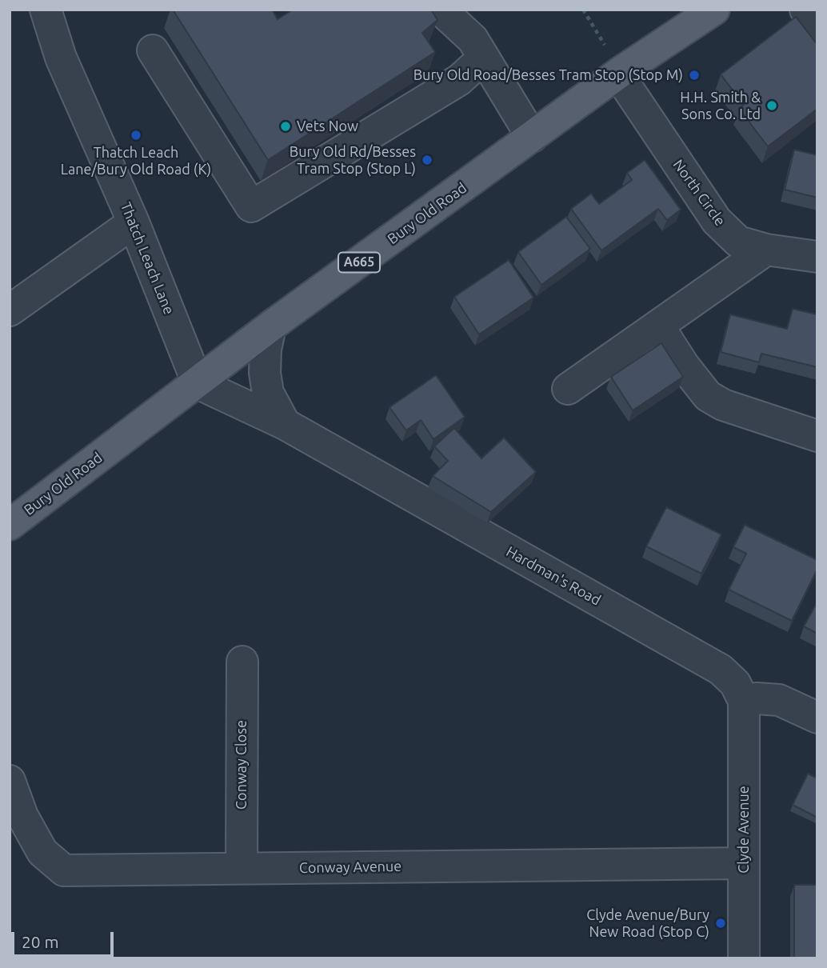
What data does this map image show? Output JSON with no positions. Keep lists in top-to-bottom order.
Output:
{
  "streets": {
    "main road": ["Bury Old Road", "A665"],
    "street": [
      "North Circle",
      "Thatch Leach Lane",
      "Hardman's Road",
      "Conway Close",
      "Clyde Avenue",
      "Conway Avenue"
    ]
  },
  "crossings": [
    ["North Circle", "Bury Old Road"],
    ["Bury Old Road", "Thatch Leach Lane"],
    ["Bury Old Road", "Hardman's Road"],
    ["Thatch Leach Lane", "Hardman's Road"],
    ["Hardman's Road", "Clyde Avenue"],
    ["Conway Close", "Conway Avenue"],
    ["Clyde Avenue", "Conway Avenue"]
  ],
  "places": [
    "Bury Old Road/Besses Tram Stop (Stop M)",
    "H.H. Smith & Sons Co. Ltd",
    "Vets Now",
    "Thatch Leach Lane/Bury Old Road (K)",
    "Bury Old Rd/Besses Tram Stop (Stop L)",
    "Clyde Avenue/Bury New Road (Stop C)"
  ],
  "scale_bar": "20 m"
}
